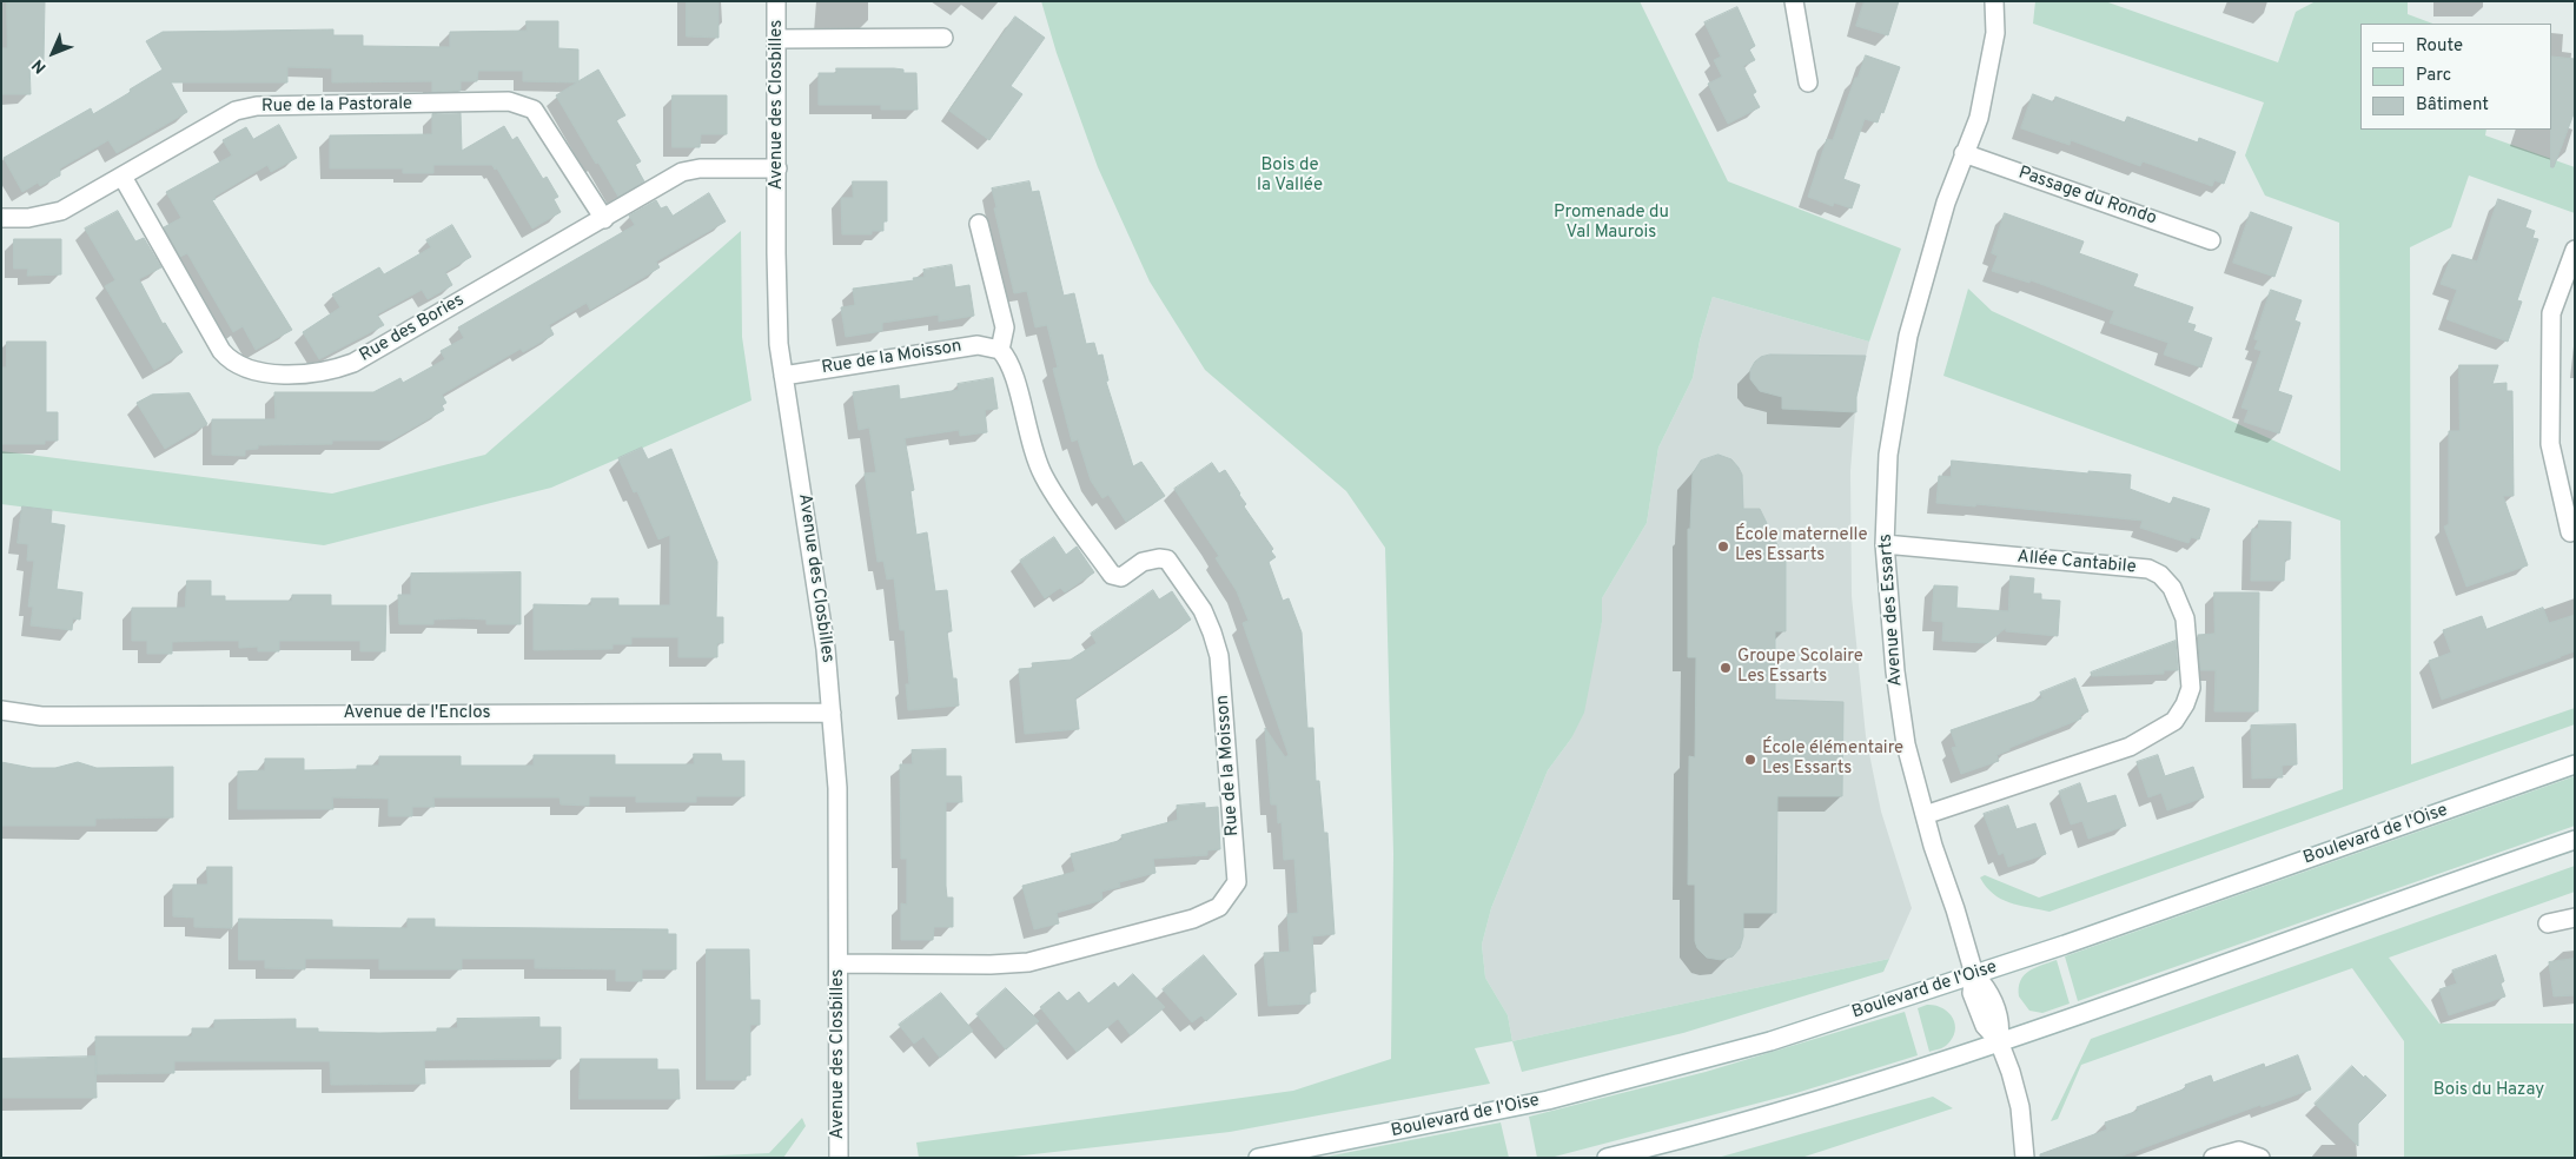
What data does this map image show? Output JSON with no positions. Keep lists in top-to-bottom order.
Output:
{
  "streets": {
    "street": [
      "Avenue des Closbilles",
      "Rue de la Pastorale",
      "Passage du Rondo",
      "Rue des Bories",
      "Rue de la Moisson",
      "Allée Cantabile",
      "Avenue des Essarts",
      "Avenue de l'Enclos",
      "Boulevard de l'Oise"
    ]
  },
  "crossings": [
    ["Avenue des Closbilles", "Rue des Bories"],
    ["Avenue des Closbilles", "Rue de la Moisson"],
    ["Avenue des Closbilles", "Avenue de l'Enclos"],
    ["Rue de la Pastorale", "Rue des Bories"],
    ["Passage du Rondo", "Avenue des Essarts"],
    ["Allée Cantabile", "Avenue des Essarts"],
    ["Avenue des Essarts", "Boulevard de l'Oise"]
  ],
  "parks": ["Bois de la Vallée", "Promenade du Val Maurois", "Bois du Hazay"],
  "places": ["École maternelle Les Essarts", "Groupe Scolaire Les Essarts", "École élémentaire Les Essarts"],
  "legend": ["Route", "Parc", "Bâtiment"],
  "north": "bottom left"
}
